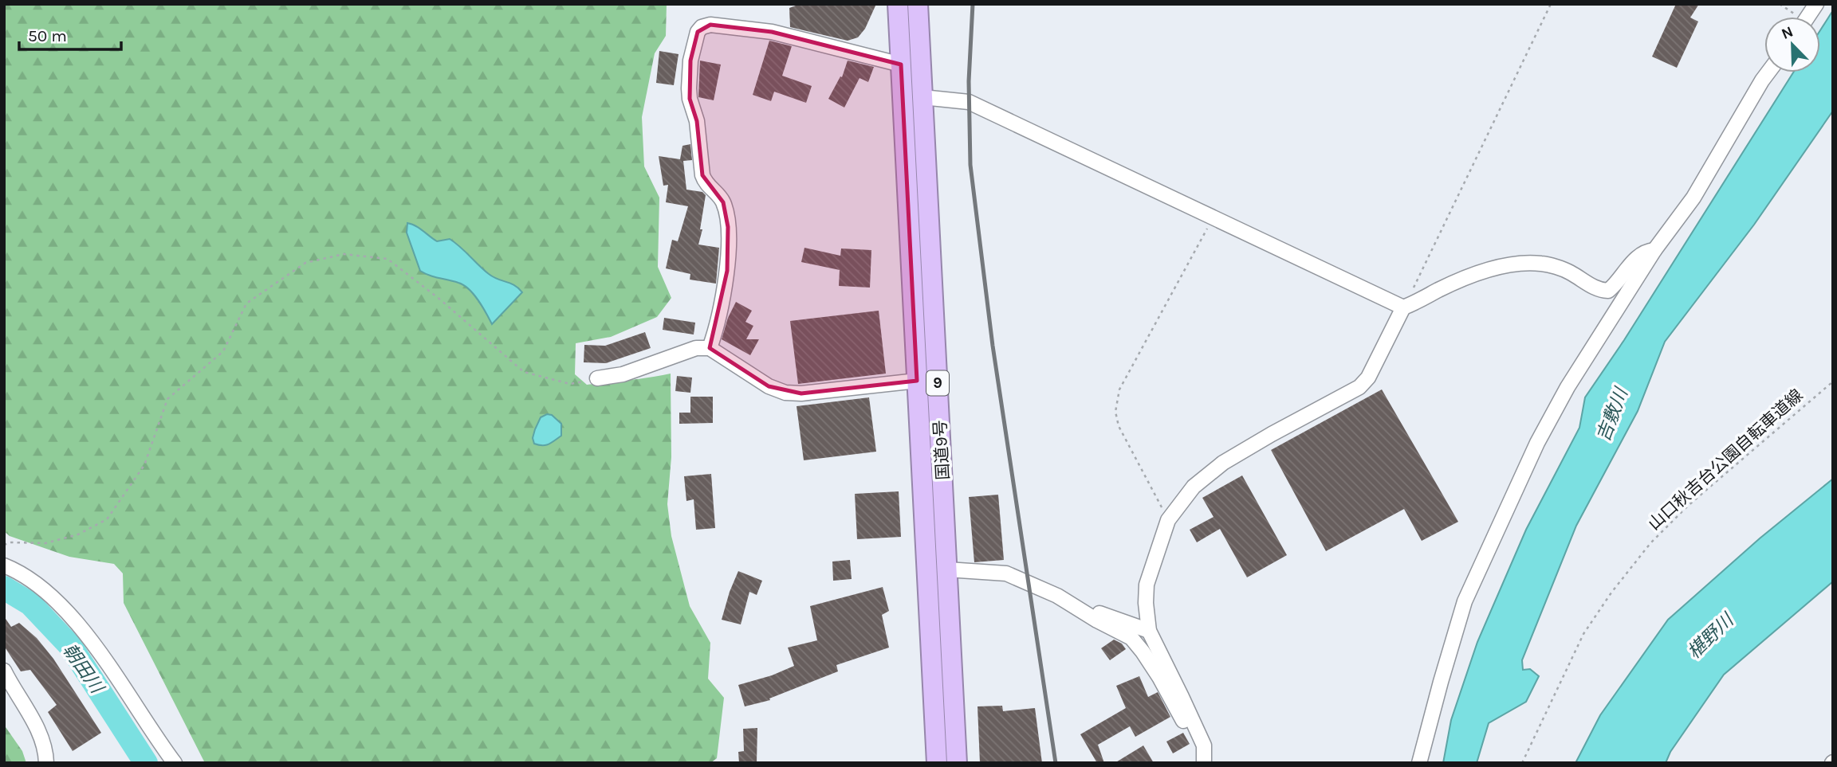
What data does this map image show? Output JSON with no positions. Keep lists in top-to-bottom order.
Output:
{
  "streets": {
    "highway": ["9", "国道9号"],
    "path": ["山口秋吉台公園自転車道線"]
  },
  "water": ["吉敷川", "椹野川", "朝田川"],
  "scale_bar": "50 m",
  "north": "top left"
}
